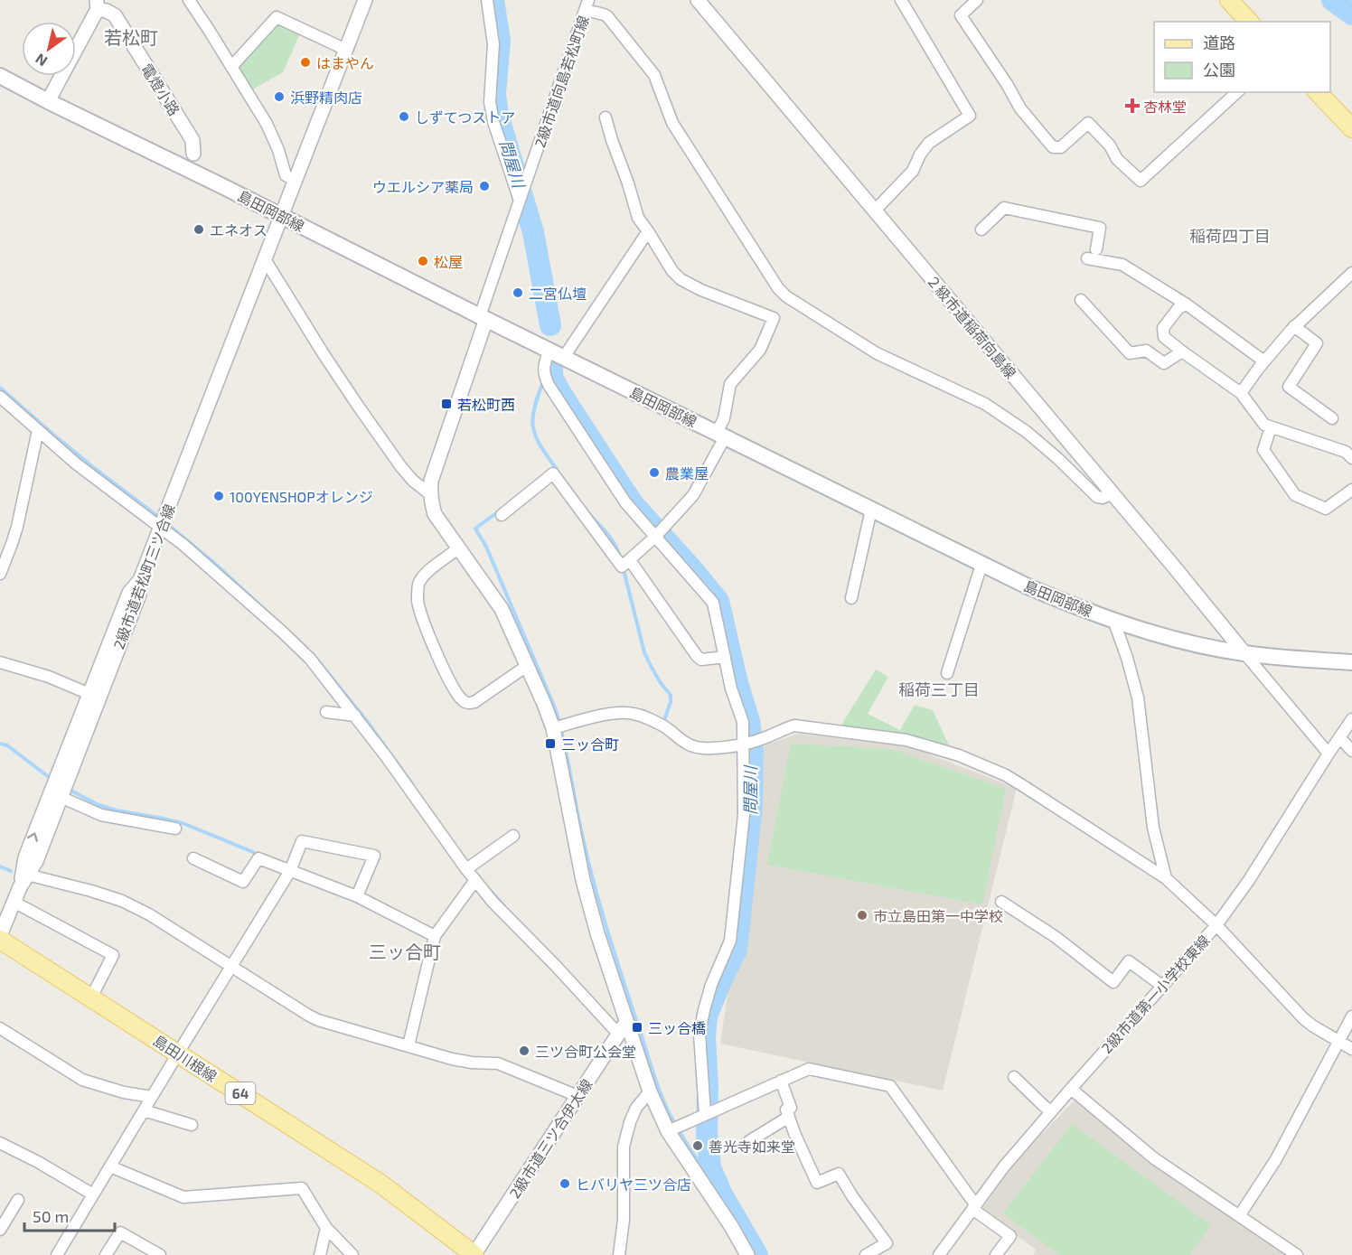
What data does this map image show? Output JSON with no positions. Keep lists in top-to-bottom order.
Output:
{
  "streets": {
    "main road": ["島田岡部線", "島田川根線", "64"],
    "street": [
      "2級市道向島若松町線",
      "電燈小路",
      "２級市道稲荷向島線",
      "2級市道若松町三ツ合線",
      "2級市道第一小学校東線",
      "2級市道三ツ合伊太線"
    ]
  },
  "crossings": [
    ["2級市道向島若松町線", "島田岡部線"],
    ["電燈小路", "島田岡部線"],
    ["島田岡部線", "２級市道稲荷向島線"],
    ["島田岡部線", "2級市道若松町三ツ合線"],
    ["島田川根線", "2級市道三ツ合伊太線"]
  ],
  "districts": [
    "若松町",
    "稲荷四丁目",
    "稲荷三丁目",
    "三ッ合町"
  ],
  "water": ["問屋川"],
  "places": {
    "other": [
      "はまやん",
      "浜野精肉店",
      "しずてつストア",
      "ウエルシア薬局",
      "エネオス",
      "松屋",
      "二宮仏壇",
      "農業屋",
      "100YENSHOPオレンジ",
      "市立島田第一中学校",
      "三ツ合町公会堂",
      "善光寺如来堂",
      "ヒバリヤ三ツ合店"
    ],
    "health": ["杏林堂"],
    "transit": ["若松町西", "三ッ合町", "三ッ合橋"]
  },
  "legend": ["道路", "公園"],
  "scale_bar": "50 m",
  "north": "bottom left"
}
